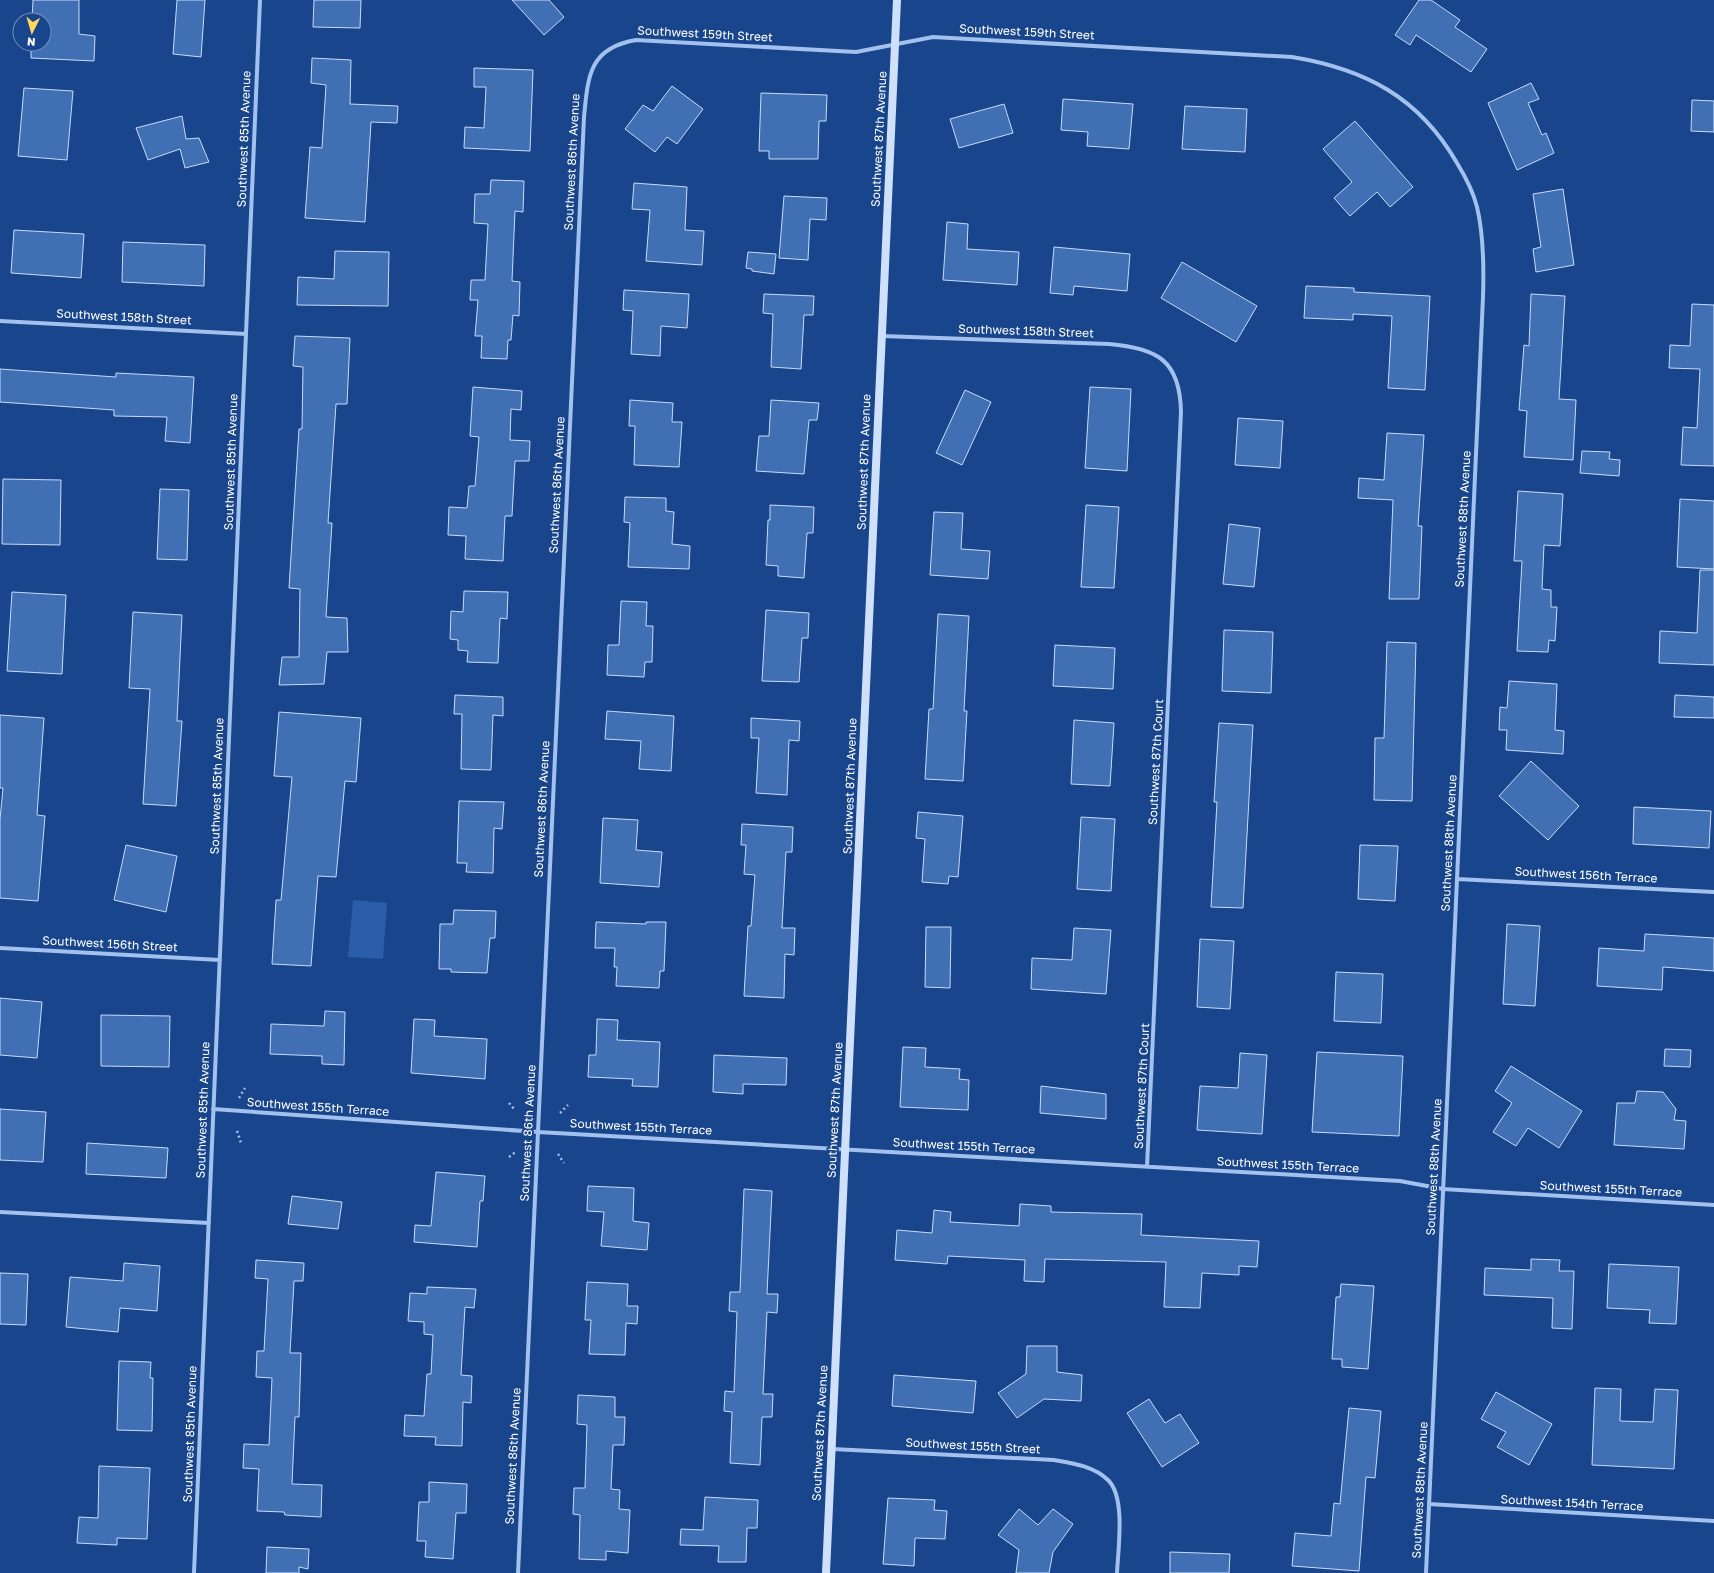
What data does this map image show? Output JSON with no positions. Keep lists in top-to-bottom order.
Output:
{
  "streets": {
    "street": [
      "Southwest 159th Street",
      "Southwest 85th Avenue",
      "Southwest 87th Avenue",
      "Southwest 86th Avenue",
      "Southwest 158th Street",
      "Southwest 88th Avenue",
      "Southwest 87th Court",
      "Southwest 156th Terrace",
      "Southwest 156th Street",
      "Southwest 155th Terrace",
      "Southwest 155th Street",
      "Southwest 154th Terrace"
    ]
  },
  "crossings": [
    ["Southwest 159th Street", "Southwest 87th Avenue"],
    ["Southwest 159th Street", "Southwest 86th Avenue"],
    ["Southwest 159th Street", "Southwest 88th Avenue"],
    ["Southwest 85th Avenue", "Southwest 158th Street"],
    ["Southwest 85th Avenue", "Southwest 156th Street"],
    ["Southwest 85th Avenue", "Southwest 155th Terrace"],
    ["Southwest 87th Avenue", "Southwest 158th Street"],
    ["Southwest 87th Avenue", "Southwest 155th Terrace"],
    ["Southwest 87th Avenue", "Southwest 155th Street"],
    ["Southwest 86th Avenue", "Southwest 155th Terrace"],
    ["Southwest 158th Street", "Southwest 87th Court"],
    ["Southwest 88th Avenue", "Southwest 156th Terrace"],
    ["Southwest 88th Avenue", "Southwest 155th Terrace"],
    ["Southwest 88th Avenue", "Southwest 154th Terrace"],
    ["Southwest 87th Court", "Southwest 155th Terrace"]
  ],
  "north": "bottom"
}
